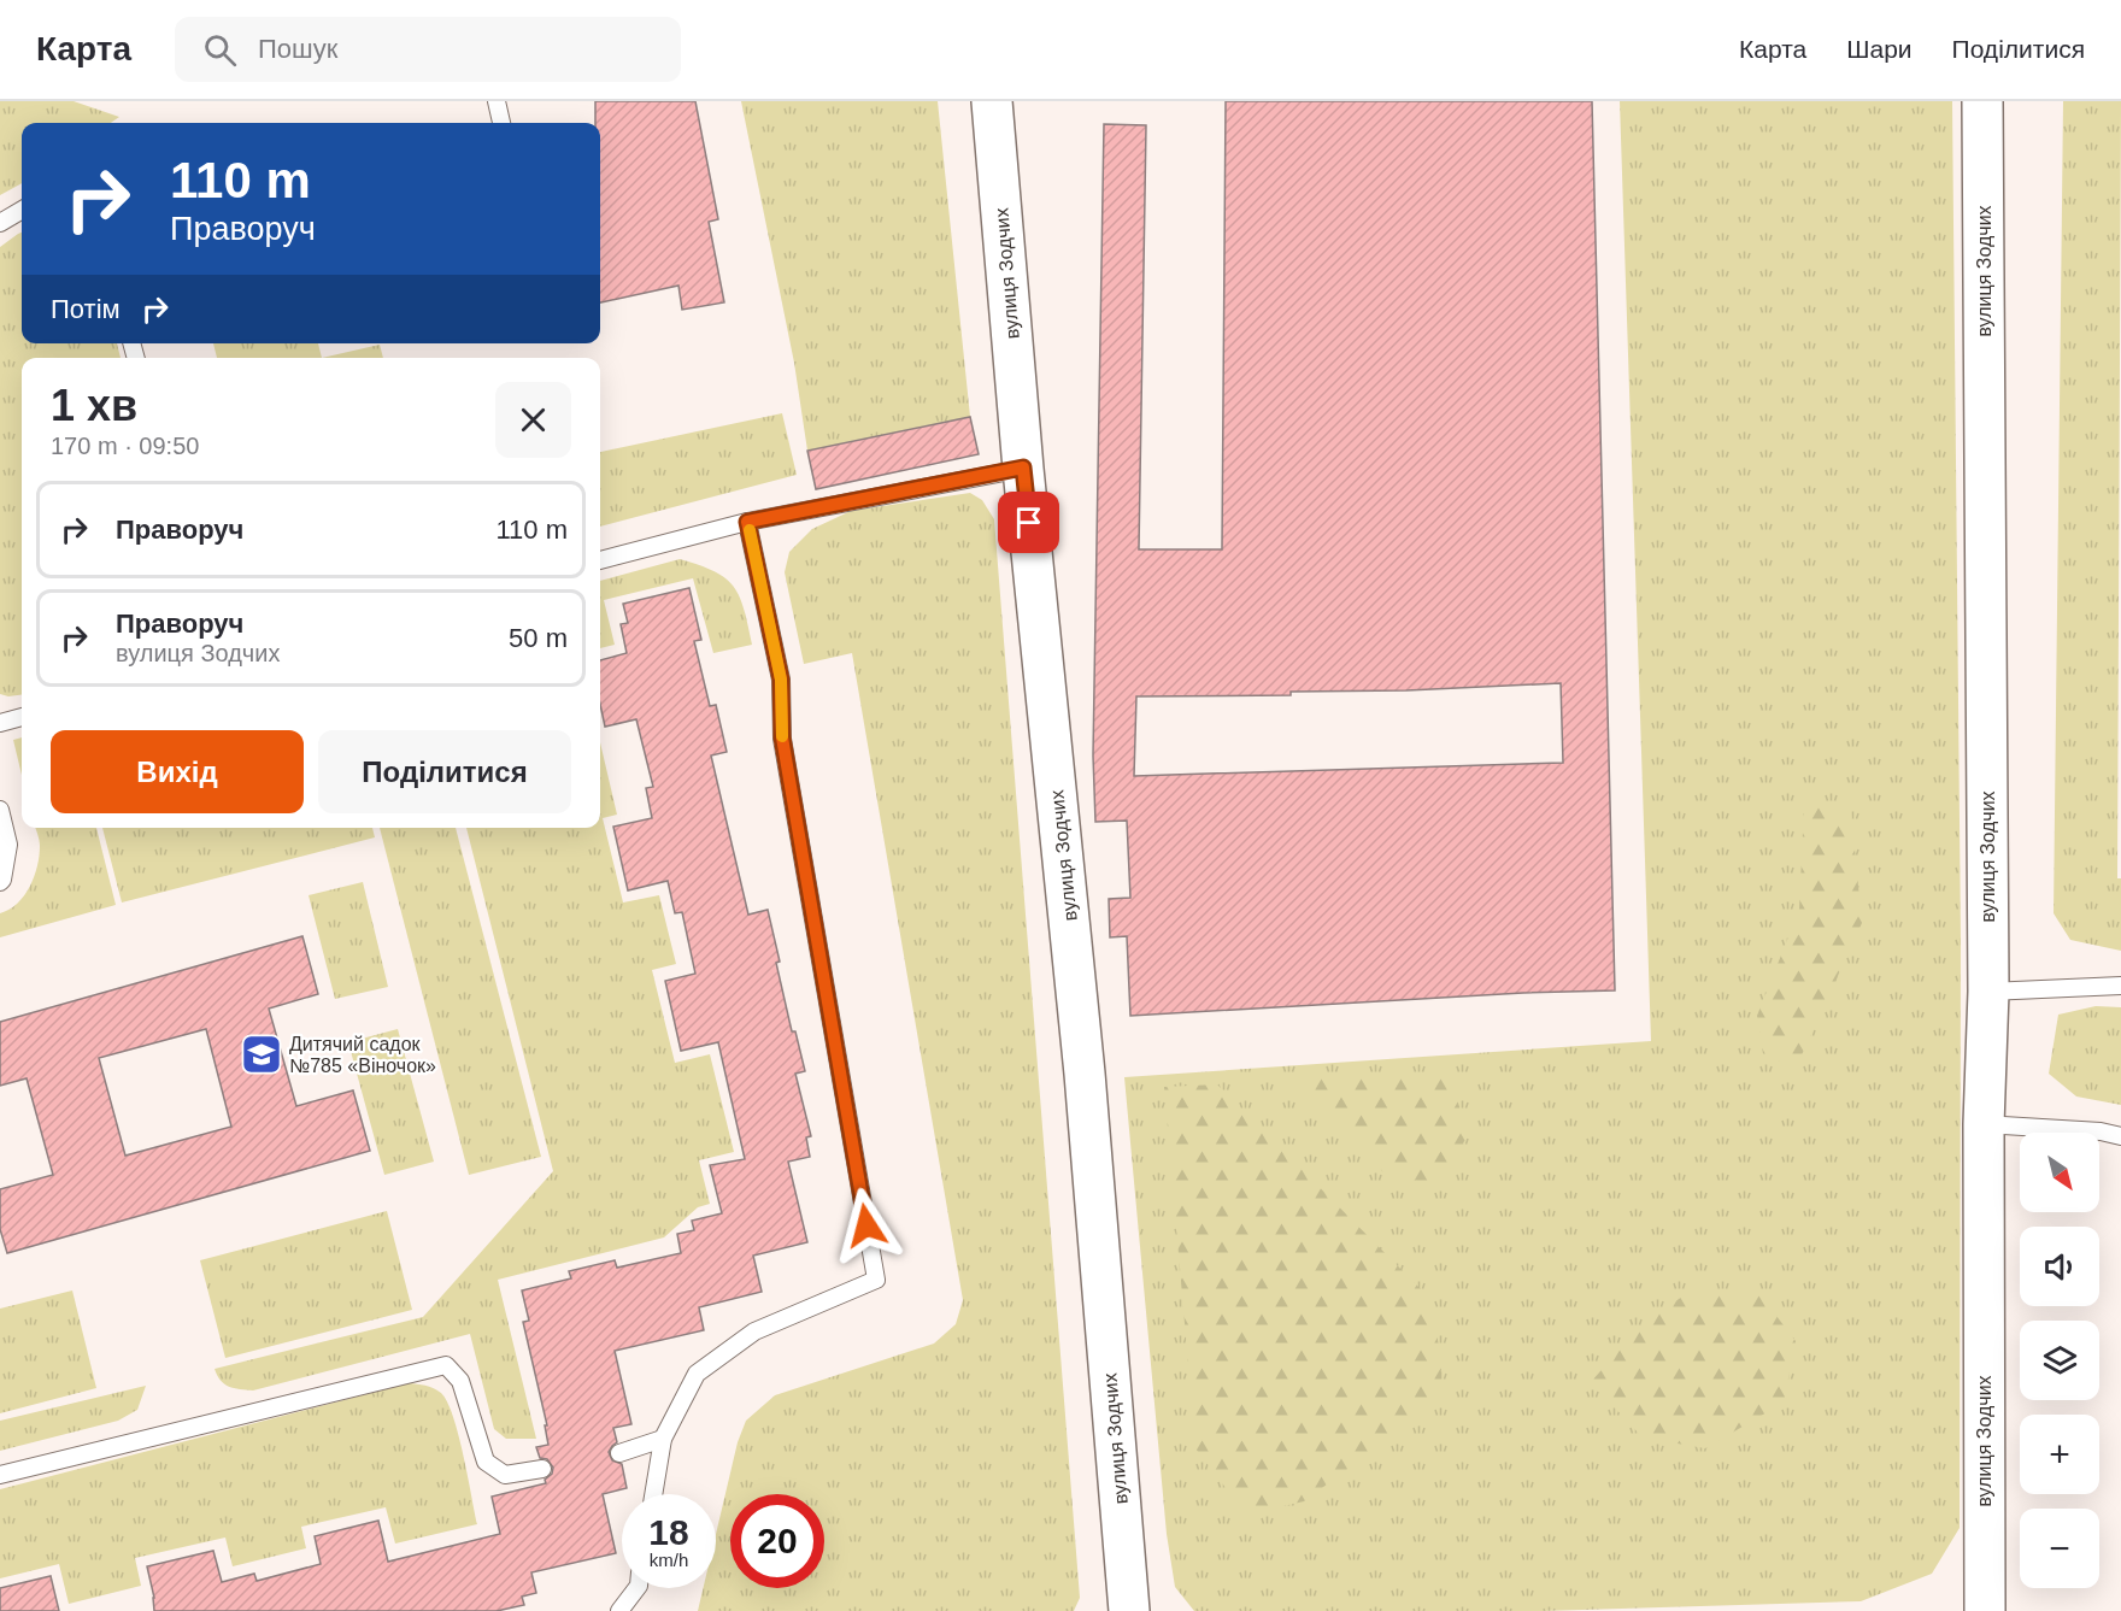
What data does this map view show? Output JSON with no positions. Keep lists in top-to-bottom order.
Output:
{
  "streets": {
    "main road": ["вулиця Зодчих"]
  },
  "places": {
    "school or university": ["Дитячий садок №785 «Віночок»"]
  },
  "north": "bottom right",
  "page": {
    "header": "Карта",
    "search": "Пошук",
    "nav": ["Карта", "Шари", "Поділитися"],
    "turn": ["110 m", "Праворуч"],
    "then": "Потім",
    "heading": ["1 хв", "170 m · 09:50"],
    "list": [
      {
        "name": "Праворуч",
        "value": "110 m"
      },
      {
        "name": "Праворуч",
        "note": "вулиця Зодчих",
        "value": "50 m"
      }
    ],
    "buttons": ["Вихід", "Поділитися"],
    "map_buttons": ["+", "−"],
    "speed": "18 km/h",
    "limit": "20"
  }
}
